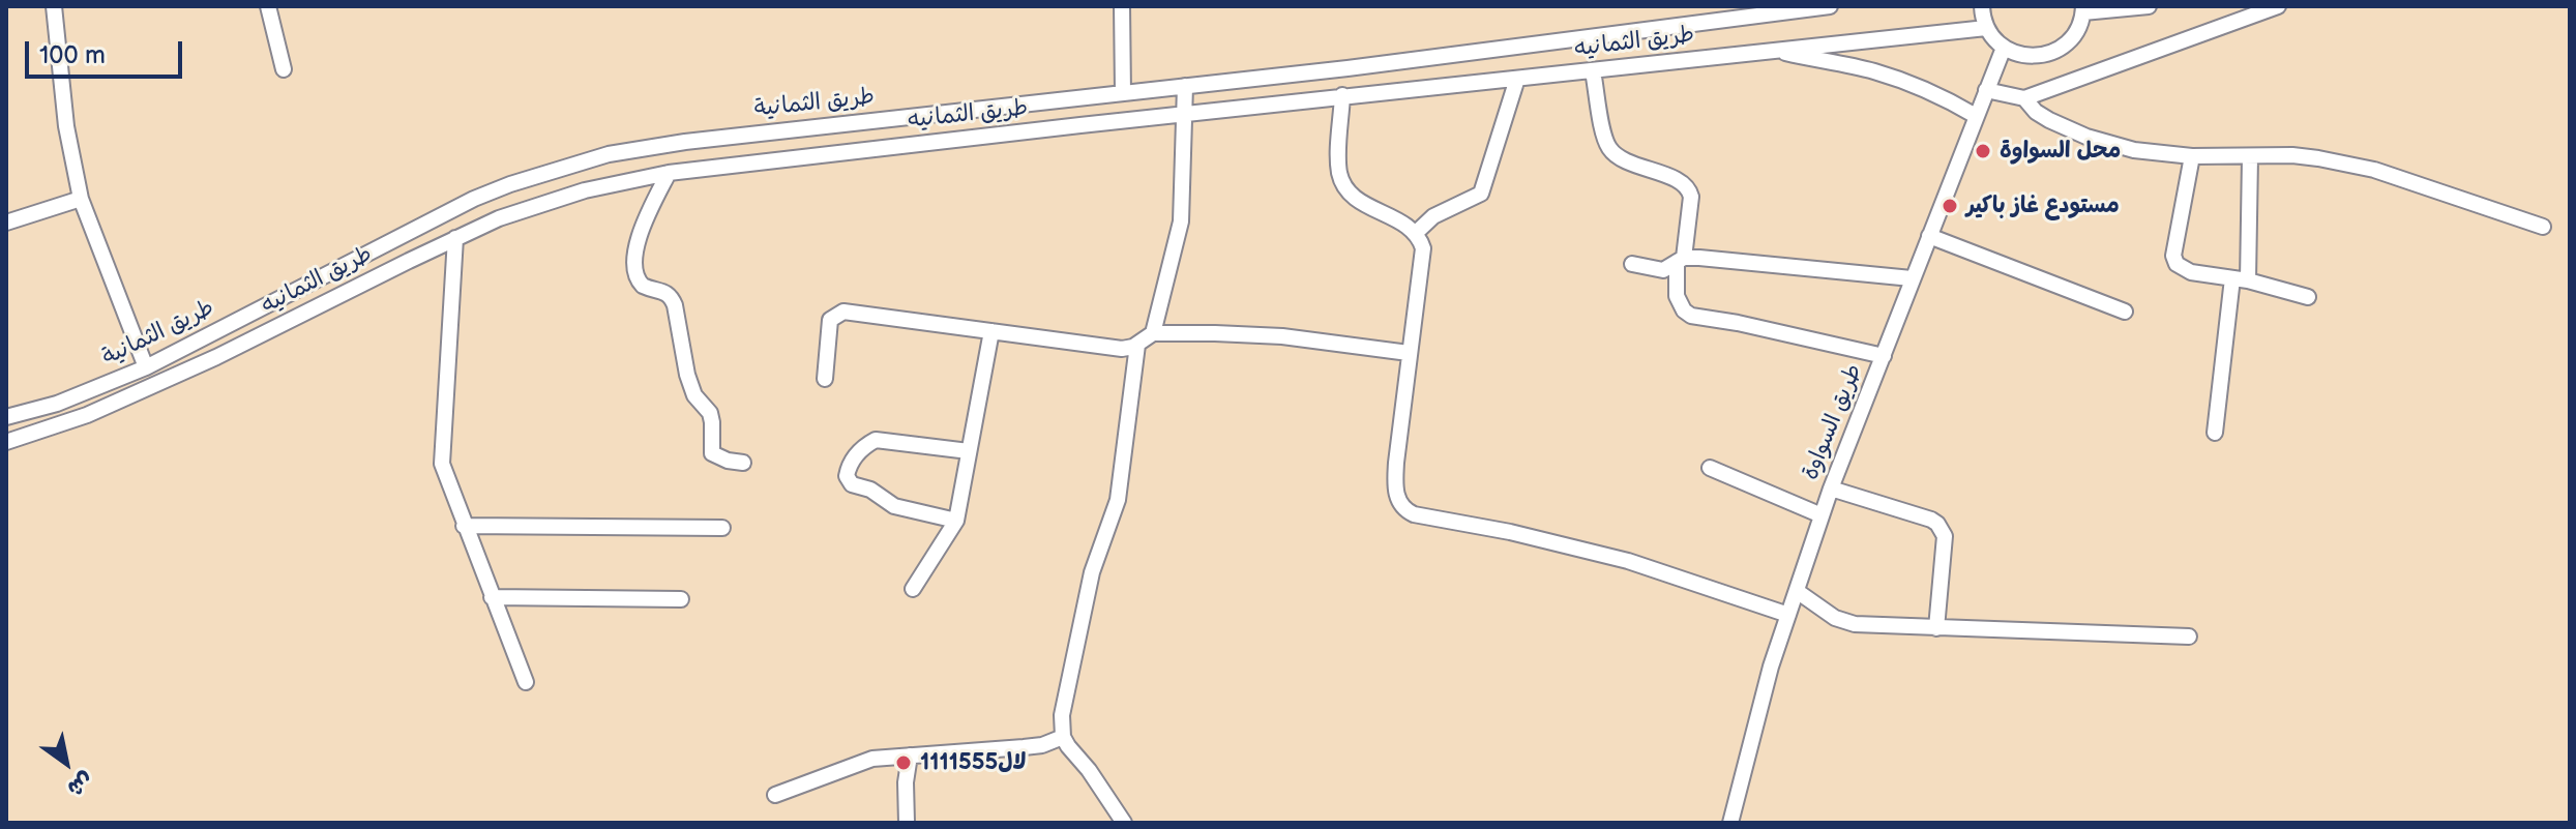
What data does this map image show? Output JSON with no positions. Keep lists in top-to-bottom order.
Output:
{
  "streets": {
    "street": ["طريق الثمانيه", "طريق الثمانية", "طريق السواوة"]
  },
  "places": ["محل السواوة", "مستودع غاز باكير", "1111555لال"],
  "scale_bar": "100 m",
  "north": "bottom right"
}
